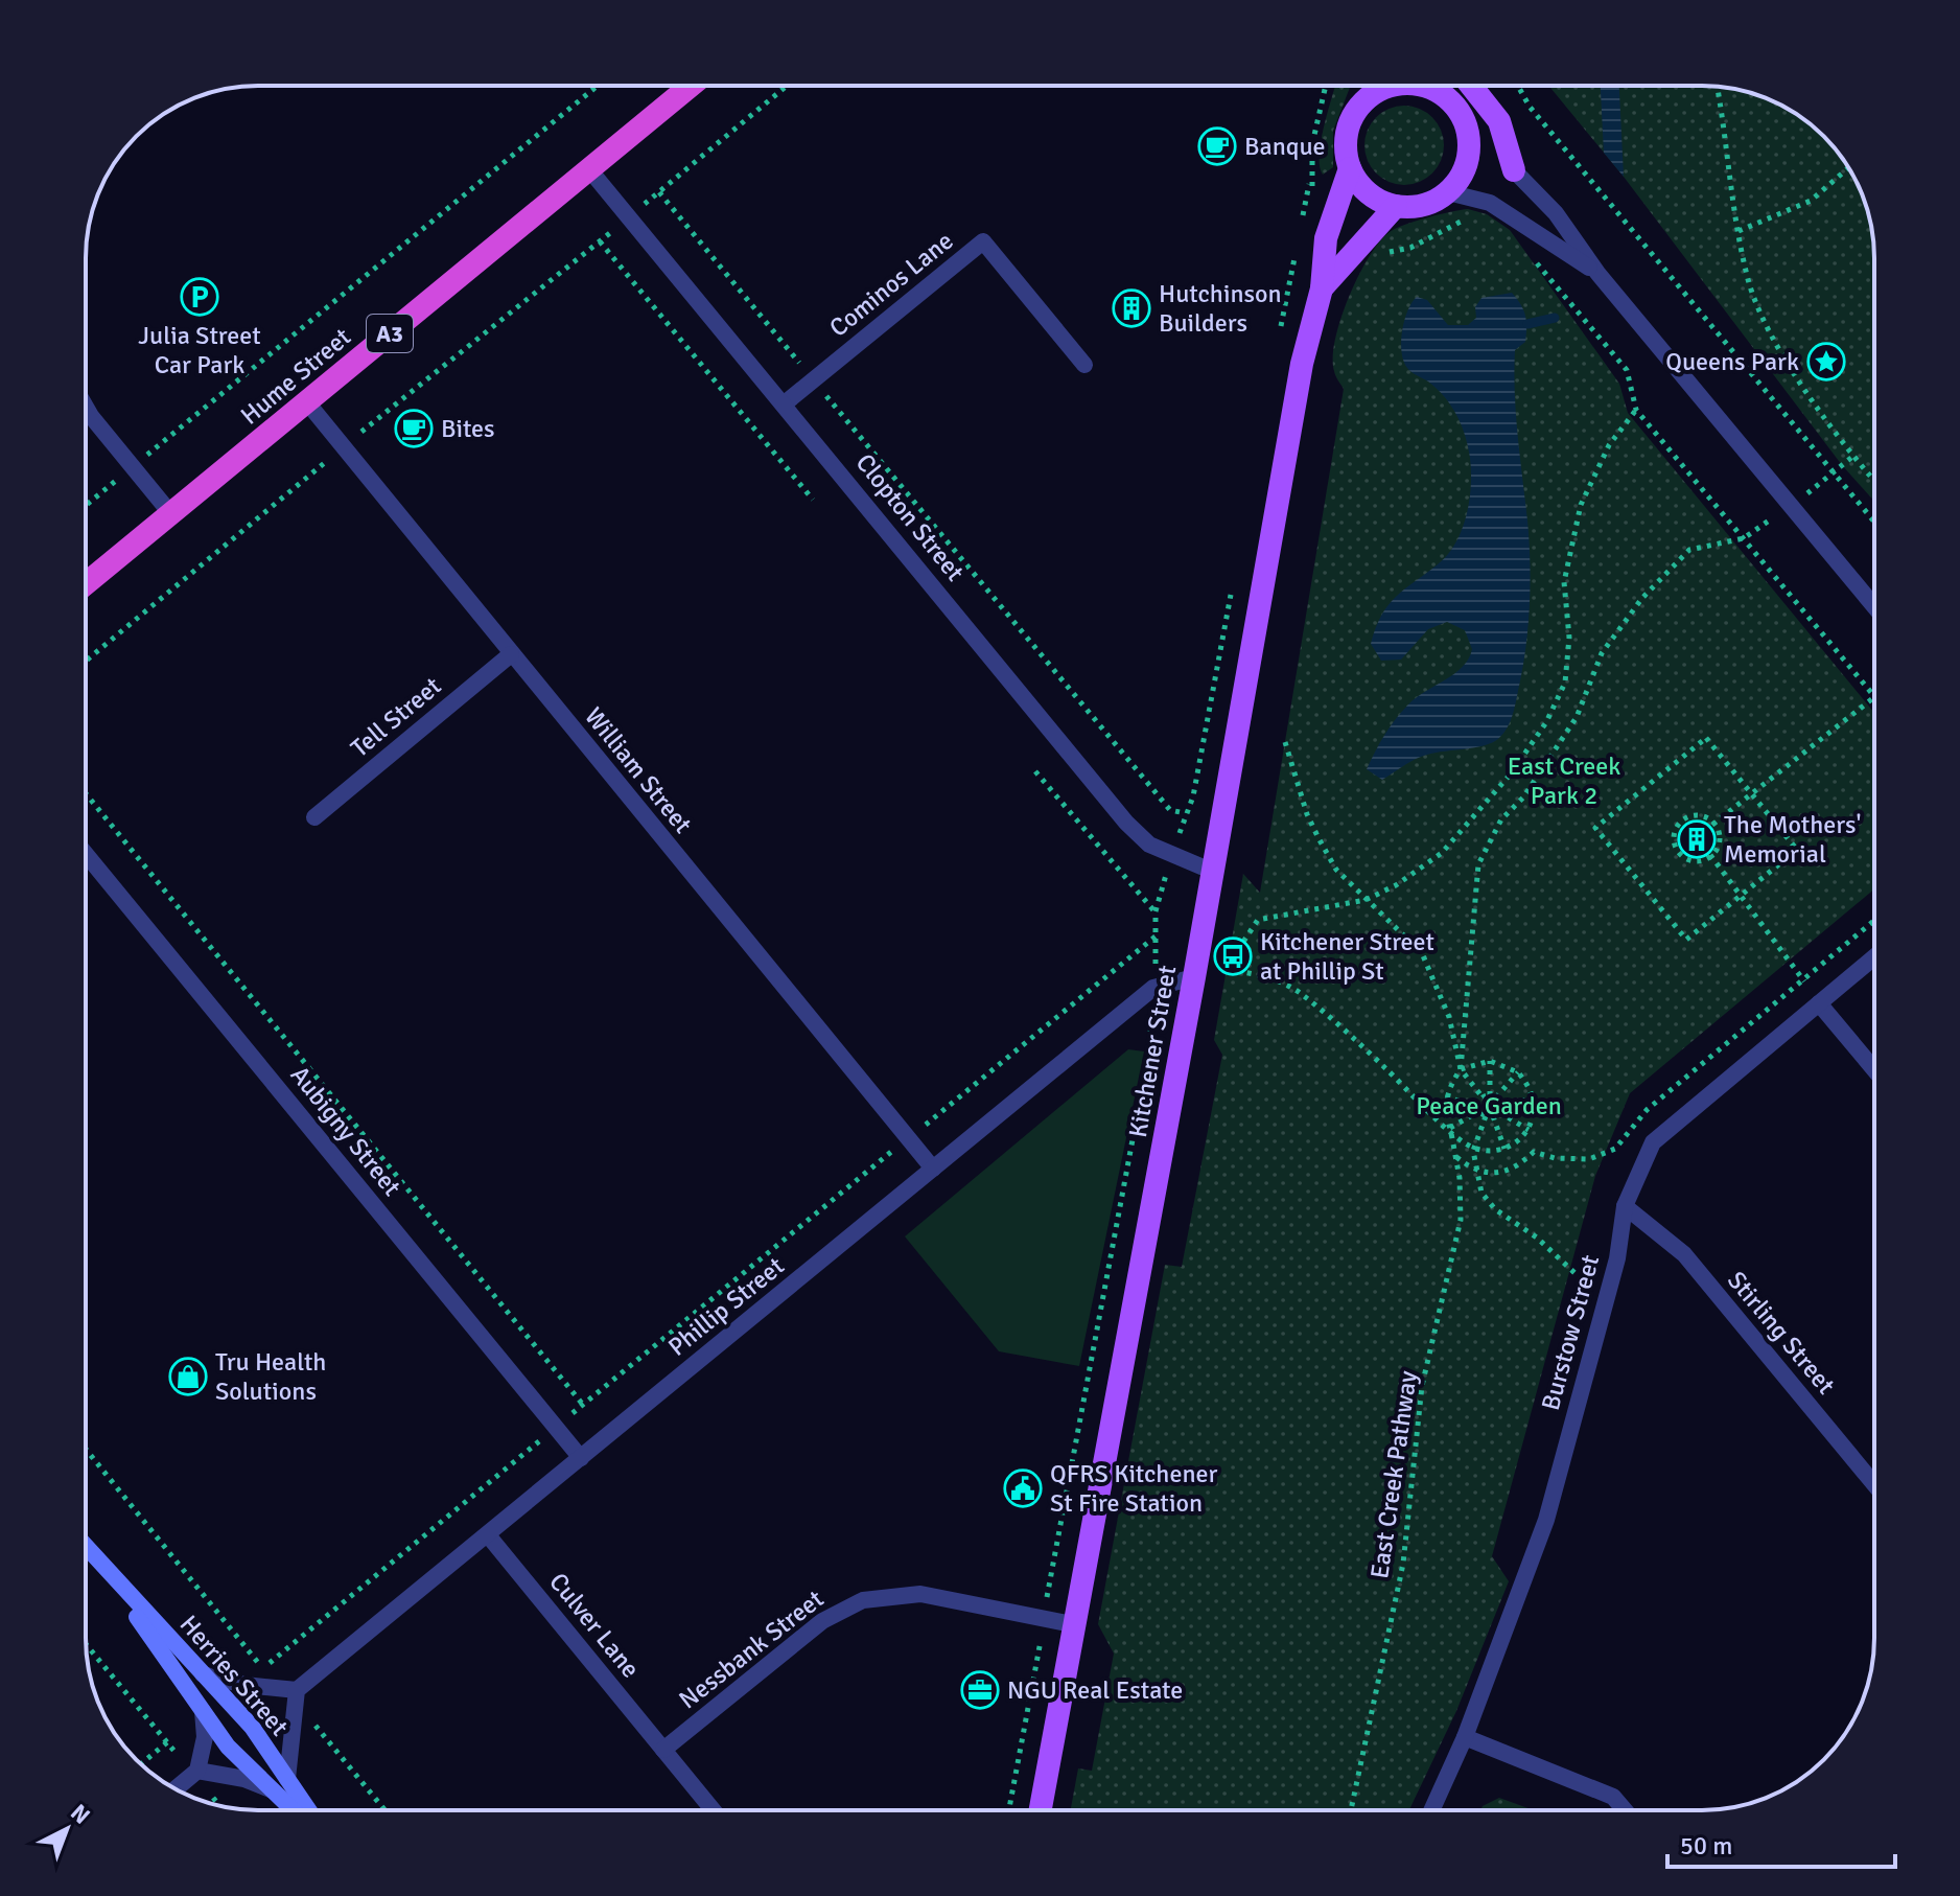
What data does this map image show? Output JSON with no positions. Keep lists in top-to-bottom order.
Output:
{
  "streets": {
    "highway": ["A3", "Hume Street"],
    "main road": ["Kitchener Street", "Herries Street"],
    "street": [
      "Cominos Lane",
      "Clopton Street",
      "Tell Street",
      "William Street",
      "Aubigny Street",
      "Phillip Street",
      "Burstow Street",
      "Stirling Street",
      "Culver Lane",
      "Nessbank Street"
    ],
    "path": ["East Creek Pathway"]
  },
  "crossings": [
    ["Cominos Lane", "Clopton Street"],
    ["Hume Street", "Clopton Street"],
    ["Hume Street", "William Street"],
    ["Clopton Street", "Kitchener Street"],
    ["Tell Street", "William Street"],
    ["William Street", "Phillip Street"],
    ["Kitchener Street", "Phillip Street"],
    ["Kitchener Street", "Nessbank Street"],
    ["Aubigny Street", "Phillip Street"],
    ["Phillip Street", "Culver Lane"],
    ["Burstow Street", "Stirling Street"],
    ["Culver Lane", "Nessbank Street"]
  ],
  "parks": ["East Creek Park 2", "Peace Garden"],
  "places": {
    "cafe": ["Banque", "Bites"],
    "parking": ["Julia Street Car Park"],
    "building": ["Hutchinson Builders", "The Mothers' Memorial"],
    "place": ["Queens Park"],
    "bus stop": ["Kitchener Street at Phillip St"],
    "shop": ["Tru Health Solutions"],
    "public building": ["QFRS Kitchener St Fire Station"],
    "office": ["NGU Real Estate"]
  },
  "scale_bar": "50 m",
  "north": "top right"
}
